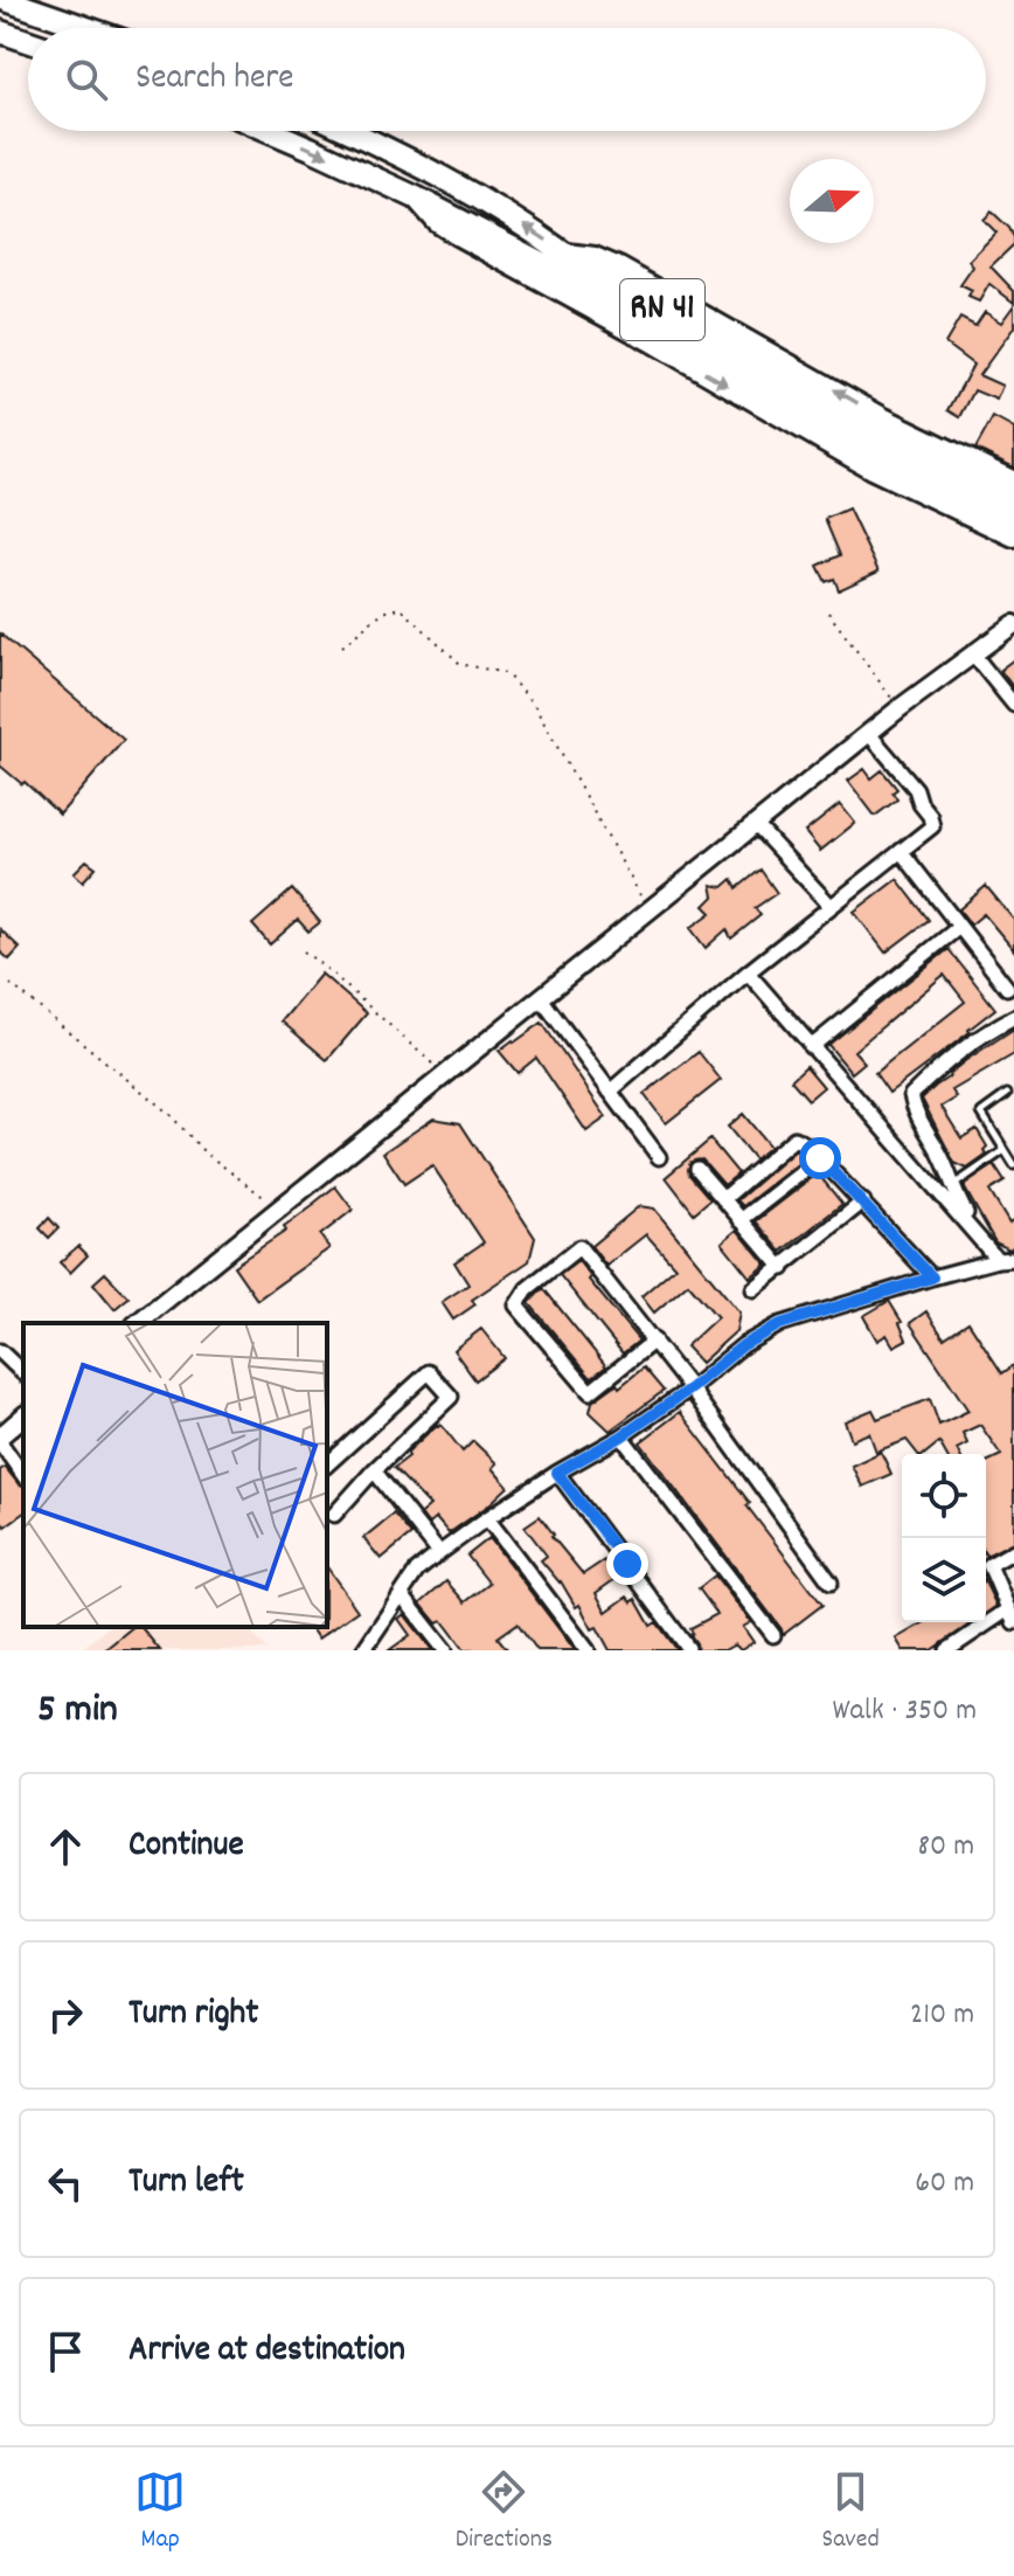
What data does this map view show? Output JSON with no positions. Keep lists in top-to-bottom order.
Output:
{
  "streets": {
    "highway": ["RN 41"]
  },
  "north": "right",
  "page": {
    "search": "Search here",
    "heading": ["5 min", "Walk · 350 m"],
    "list": [
      ["Continue", "80 m"],
      ["Turn right", "210 m"],
      ["Turn left", "60 m"],
      "Arrive at destination"
    ],
    "nav": ["Map", "Directions", "Saved"]
  }
}
